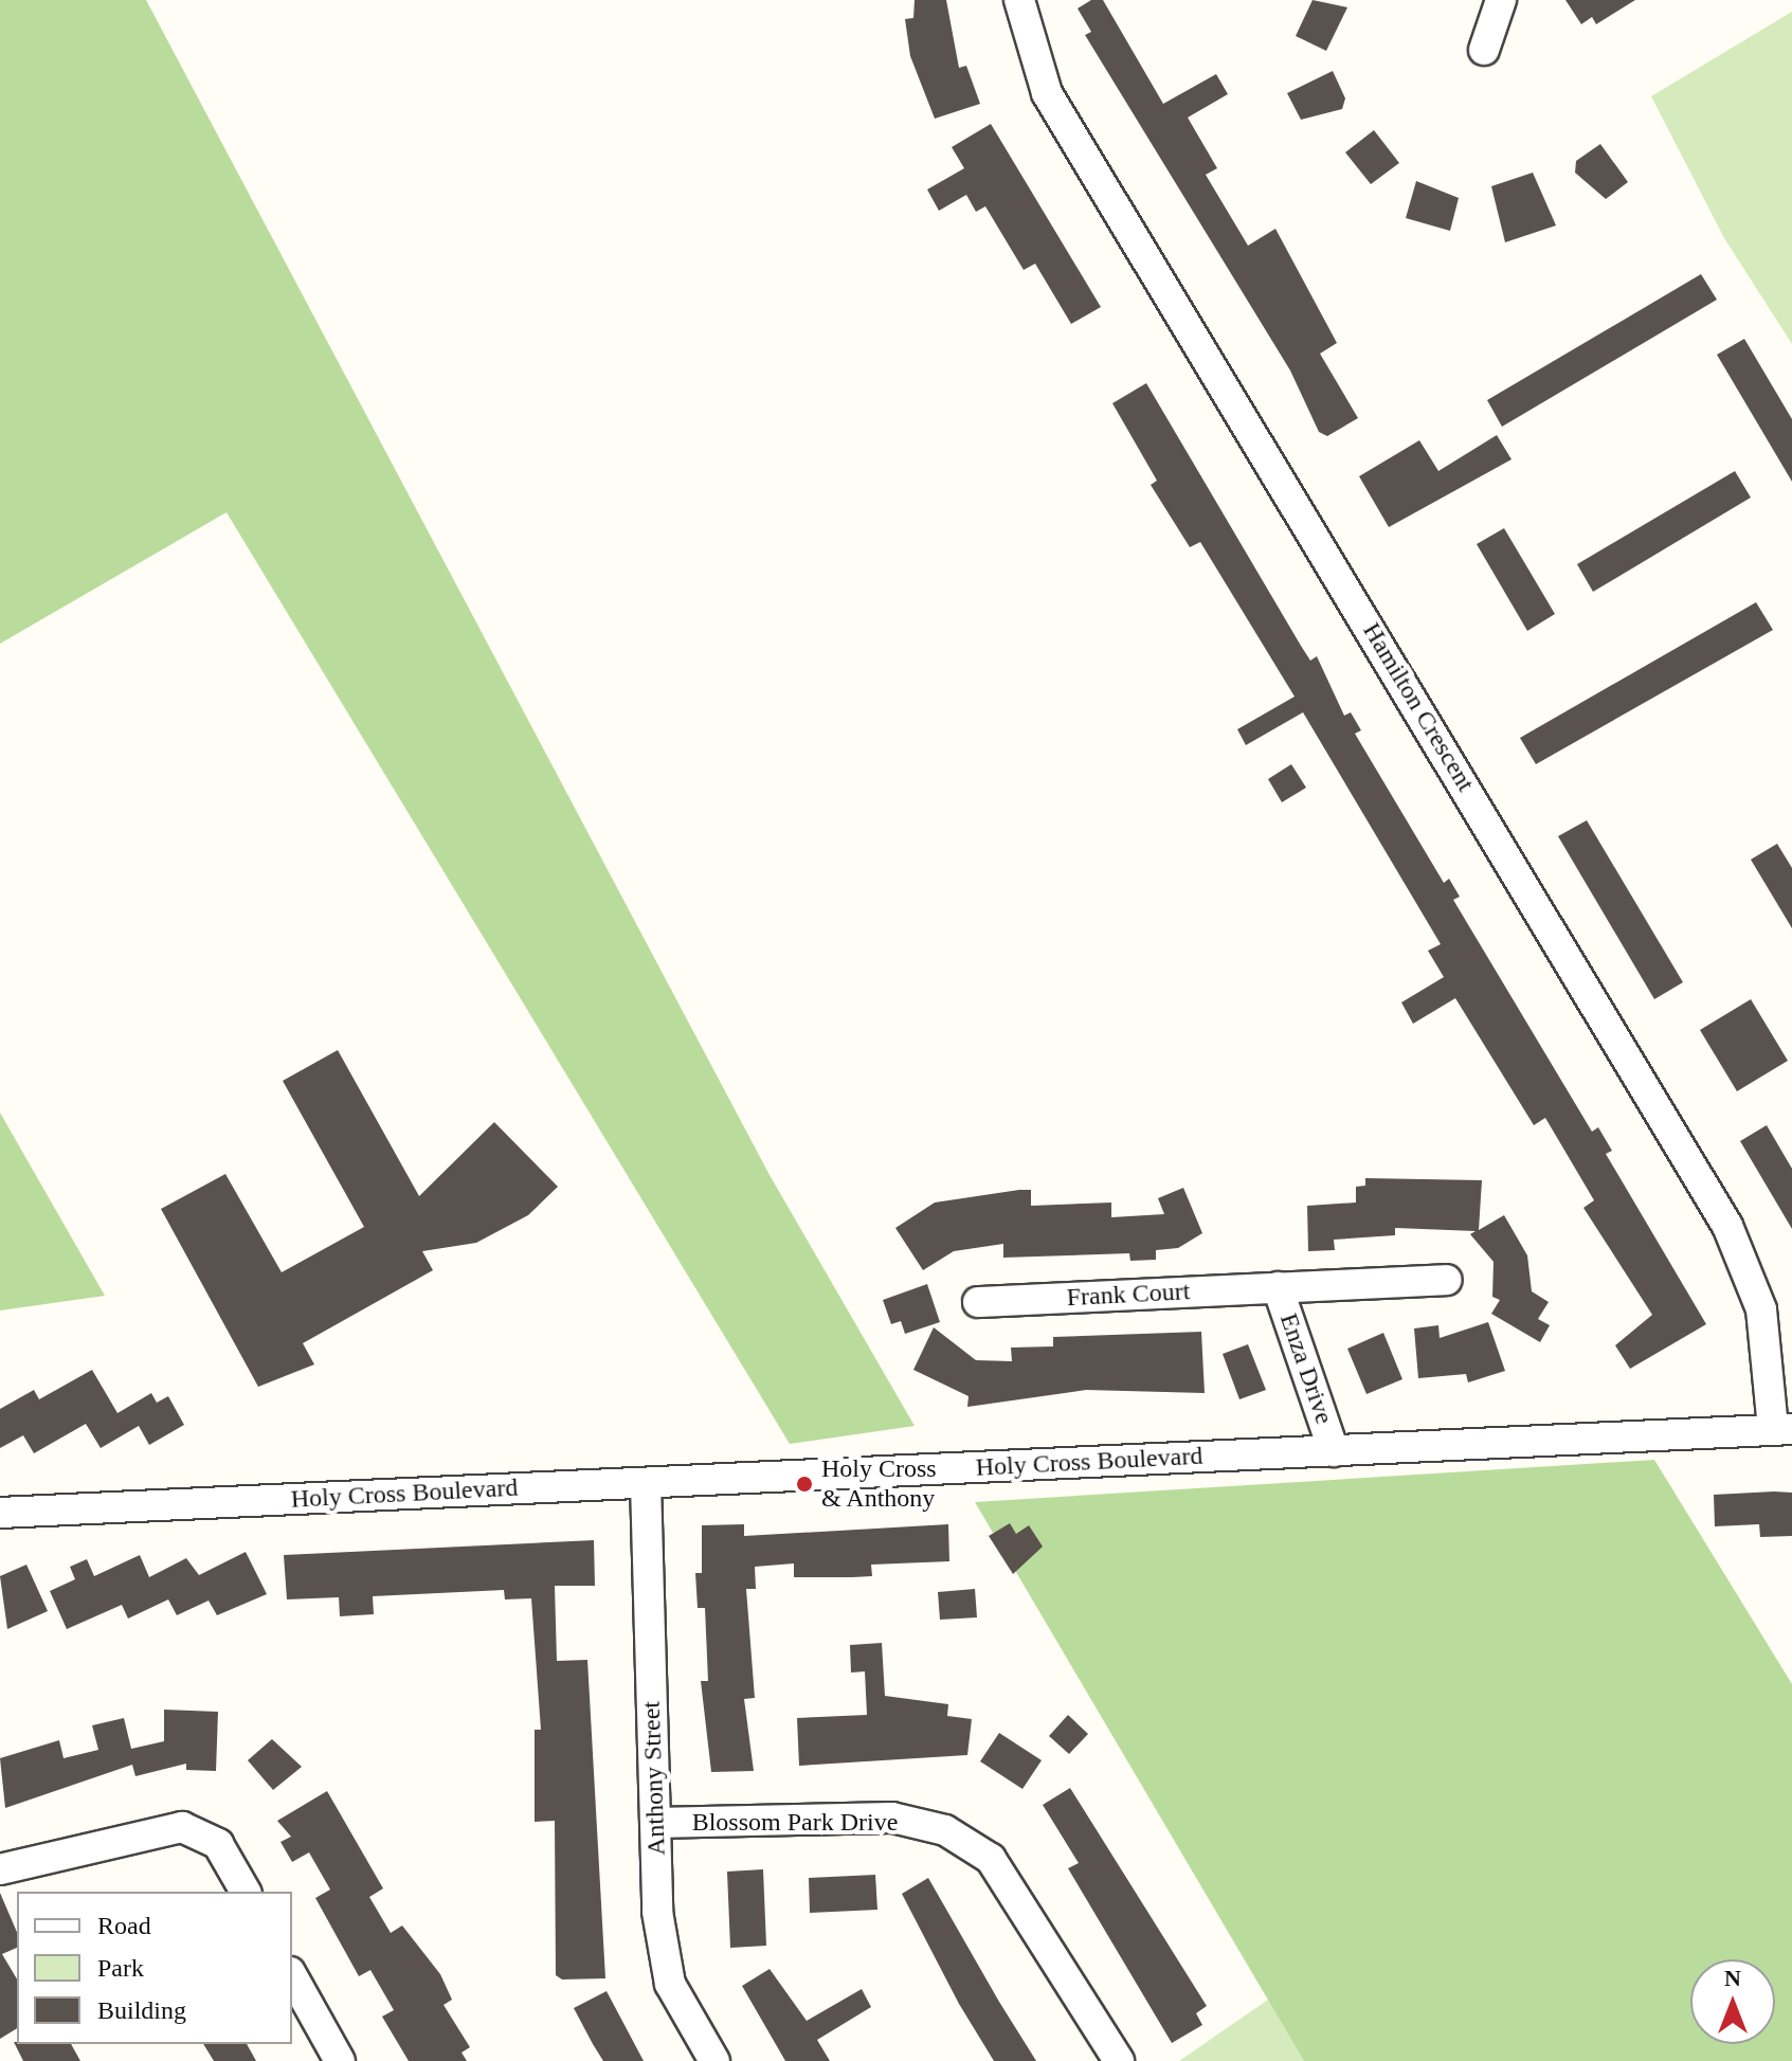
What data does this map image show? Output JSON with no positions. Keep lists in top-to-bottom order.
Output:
{
  "streets": {
    "street": [
      "Hamilton Crescent",
      "Frank Court",
      "Enza Drive",
      "Holy Cross Boulevard",
      "Anthony Street",
      "Blossom Park Drive"
    ]
  },
  "crossings": [
    ["Hamilton Crescent", "Holy Cross Boulevard"],
    ["Frank Court", "Enza Drive"],
    ["Enza Drive", "Holy Cross Boulevard"],
    ["Holy Cross Boulevard", "Anthony Street"],
    ["Anthony Street", "Blossom Park Drive"]
  ],
  "places": ["Holy Cross & Anthony"],
  "legend": ["Road", "Park", "Building"],
  "north": "top"
}
